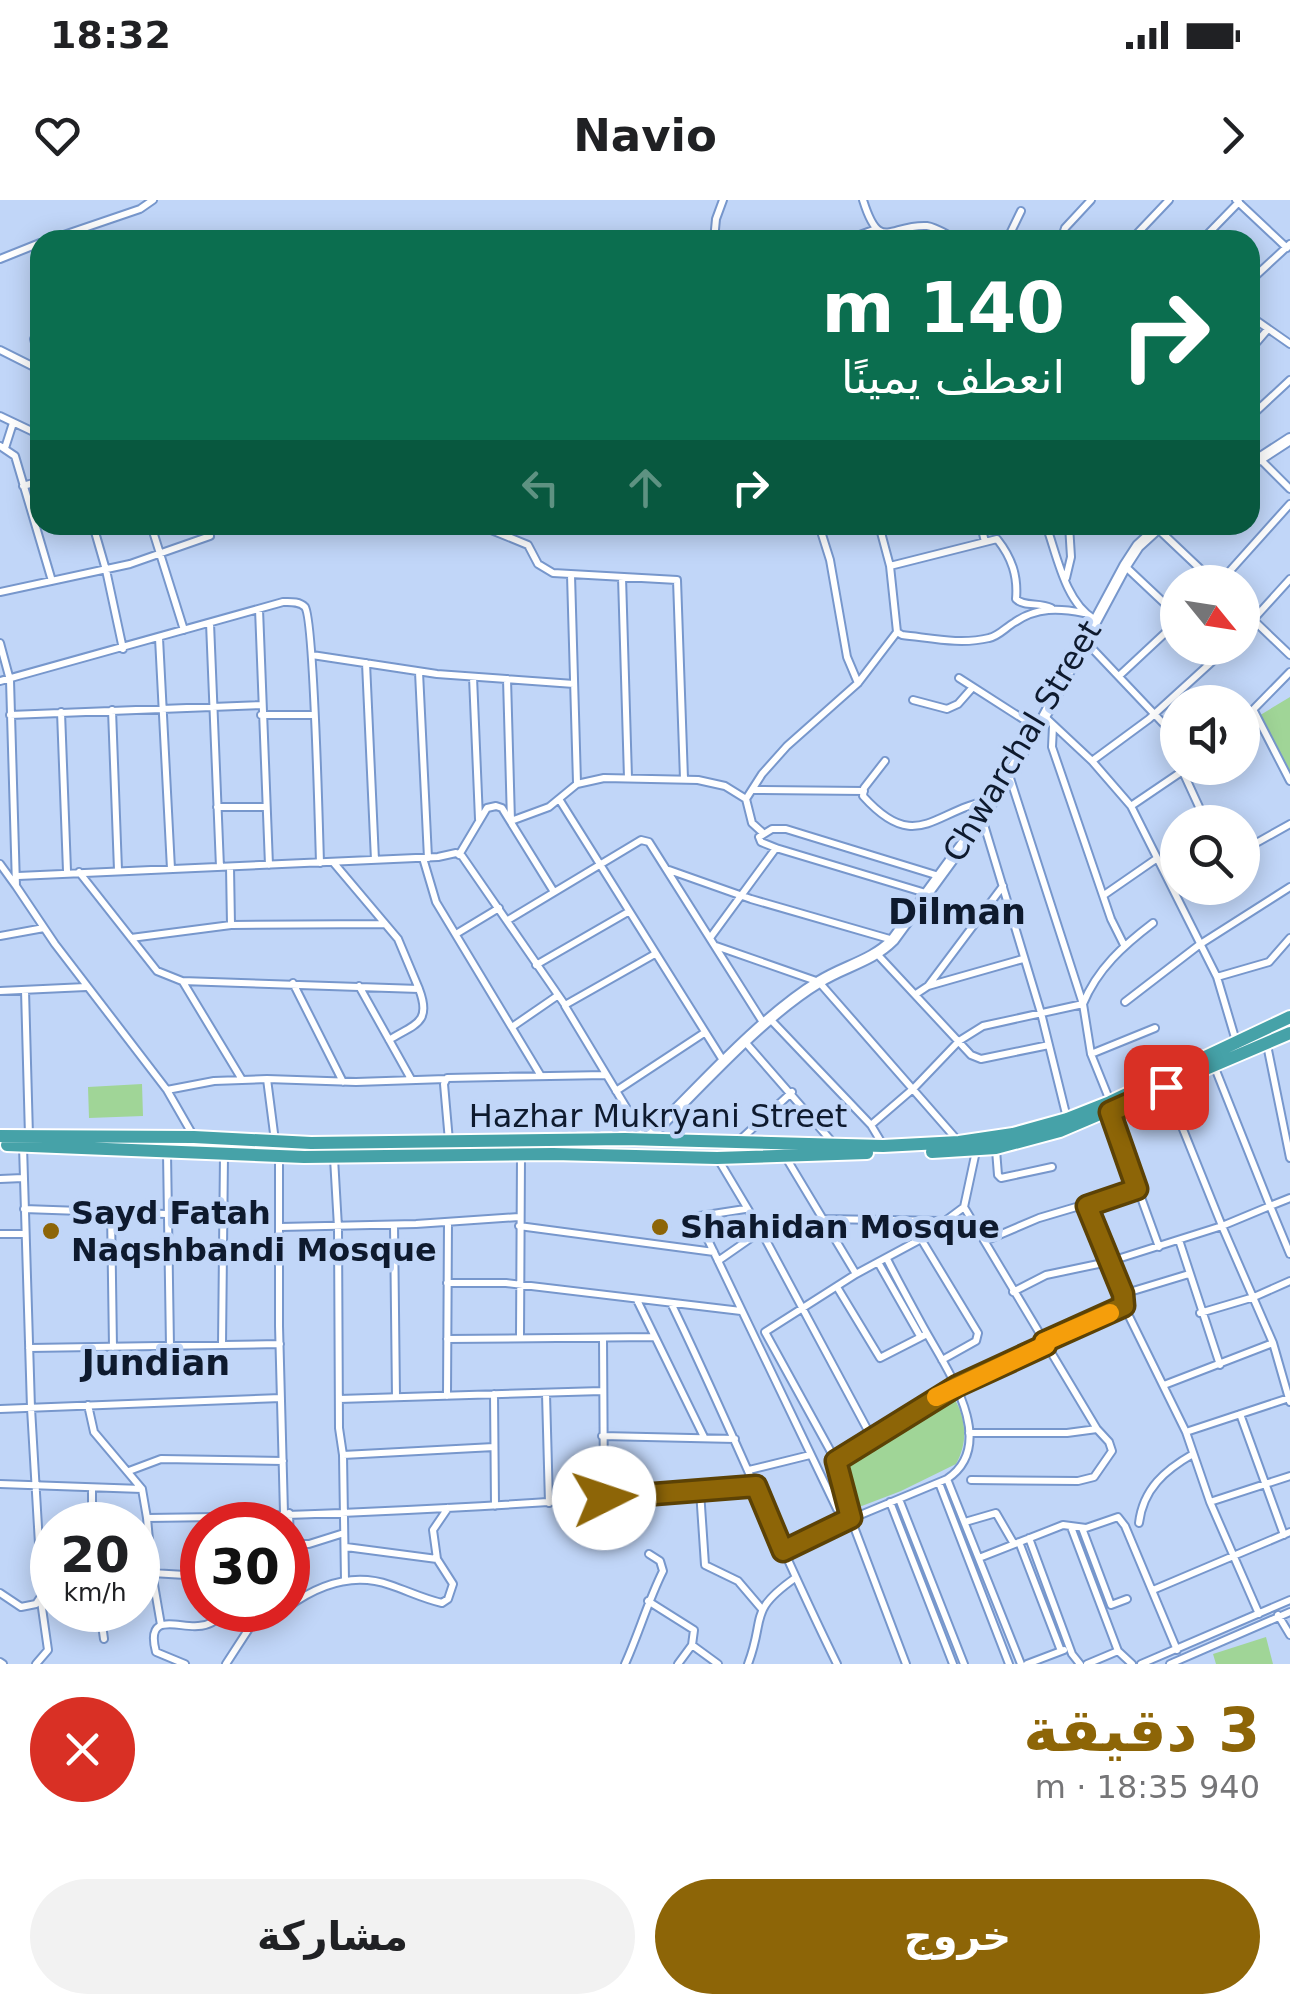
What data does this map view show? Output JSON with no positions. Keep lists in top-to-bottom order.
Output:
{
  "streets": {
    "highway": ["Hazhar Mukryani Street"],
    "main road": ["Chwarchal Street"]
  },
  "crossings": [
    ["Chwarchal Street", "Hazhar Mukryani Street"]
  ],
  "districts": ["Dilman", "Jundian"],
  "places": ["Shahidan Mosque", "Sayd Fatah Naqshbandi Mosque"],
  "north": "bottom right",
  "page": {
    "status": "18:32",
    "header": "Navio",
    "turn": ["140 m", "انعطف يمينًا"],
    "speed": "20 km/h",
    "limit": "30",
    "heading": ["3 دقيقة", "940 m · 18:35"],
    "buttons": ["خروج", "مشاركة"]
  }
}
